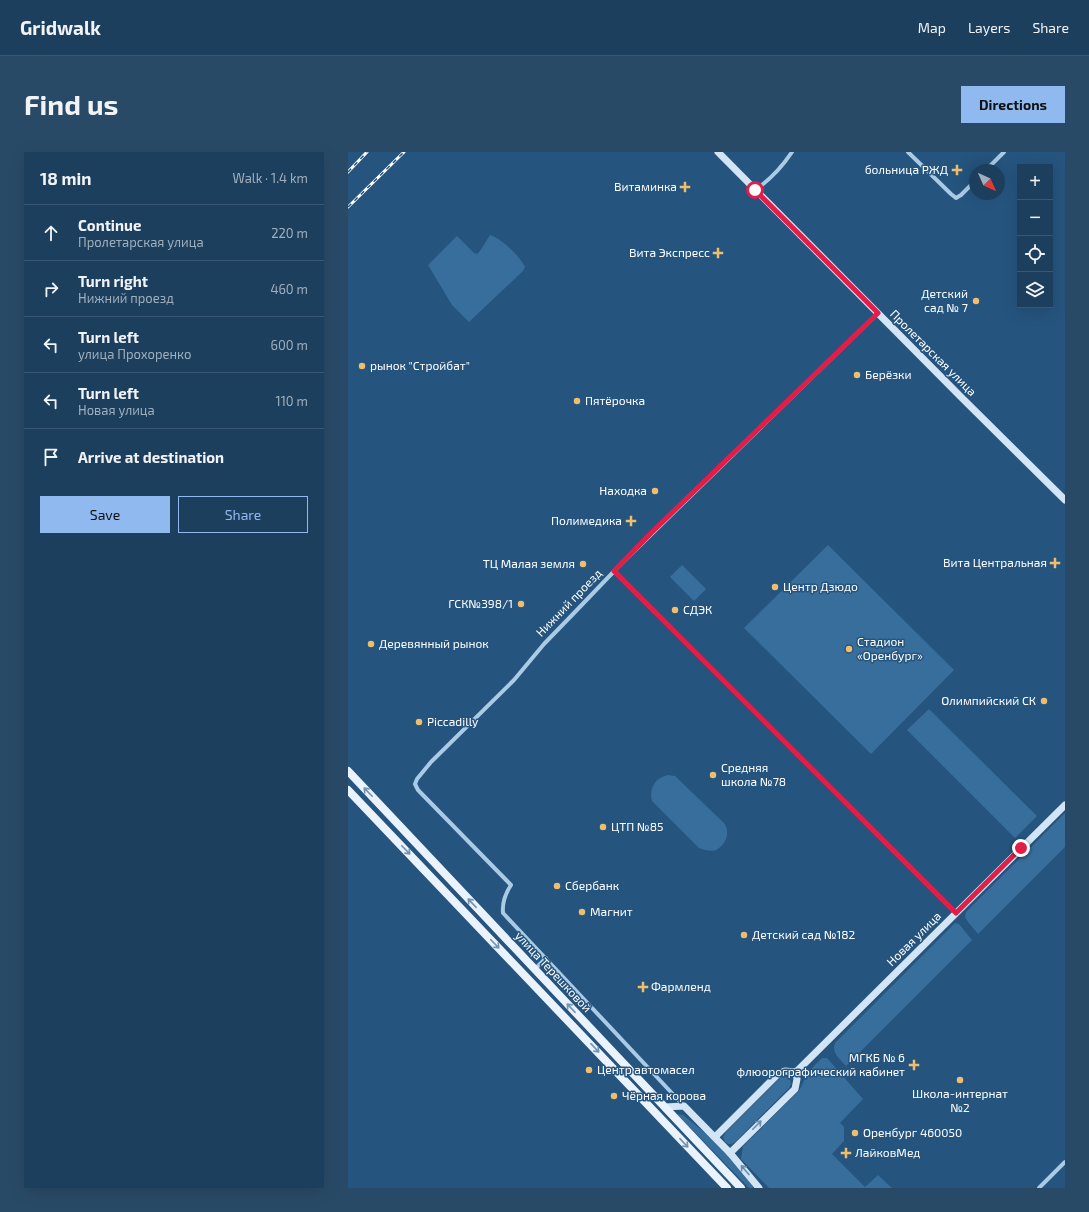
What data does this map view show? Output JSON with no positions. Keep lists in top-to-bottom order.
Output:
{
  "streets": {
    "main road": ["Пролетарская улица", "Новая улица", "улица Терешковой"],
    "street": ["Нижний проезд"]
  },
  "crossings": [
    ["Пролетарская улица", "Нижний проезд"]
  ],
  "places": {
    "health": [
      "больница РЖД",
      "Витаминка",
      "Вита Экспресс",
      "Полимедика",
      "Вита Центральная",
      "Фармленд",
      "МГКБ № 6 флюорографический кабинет",
      "ЛайковМед"
    ],
    "other": [
      "Детский сад № 7",
      "рынок \"Стройбат\"",
      "Берёзки",
      "Пятёрочка",
      "Находка",
      "ТЦ Малая земля",
      "Центр Дзюдо",
      "ГСК№398/1",
      "СДЭК",
      "Деревянный рынок",
      "Стадион «Оренбург»",
      "Олимпийский СК",
      "Piccadilly",
      "Средняя школа №78",
      "ЦТП №85",
      "Сбербанк",
      "Магнит",
      "Детский сад №182",
      "Центр автомасел",
      "Школа-интернат №2",
      "Чёрная корова",
      "Оренбург 460050"
    ]
  },
  "north": "bottom right",
  "page": {
    "header": "Gridwalk",
    "nav": ["Map", "Layers", "Share"],
    "buttons": [
      "Directions",
      ["Save", "Share"]
    ],
    "title": "Find us",
    "heading": ["18 min", "Walk · 1.4 km"],
    "map_buttons": ["+", "−"],
    "list": [
      ["Continue", "Пролетарская улица", "220 m"],
      ["Turn right", "Нижний проезд", "460 m"],
      ["Turn left", "улица Прохоренко", "600 m"],
      ["Turn left", "Новая улица", "110 m"],
      "Arrive at destination"
    ]
  }
}
